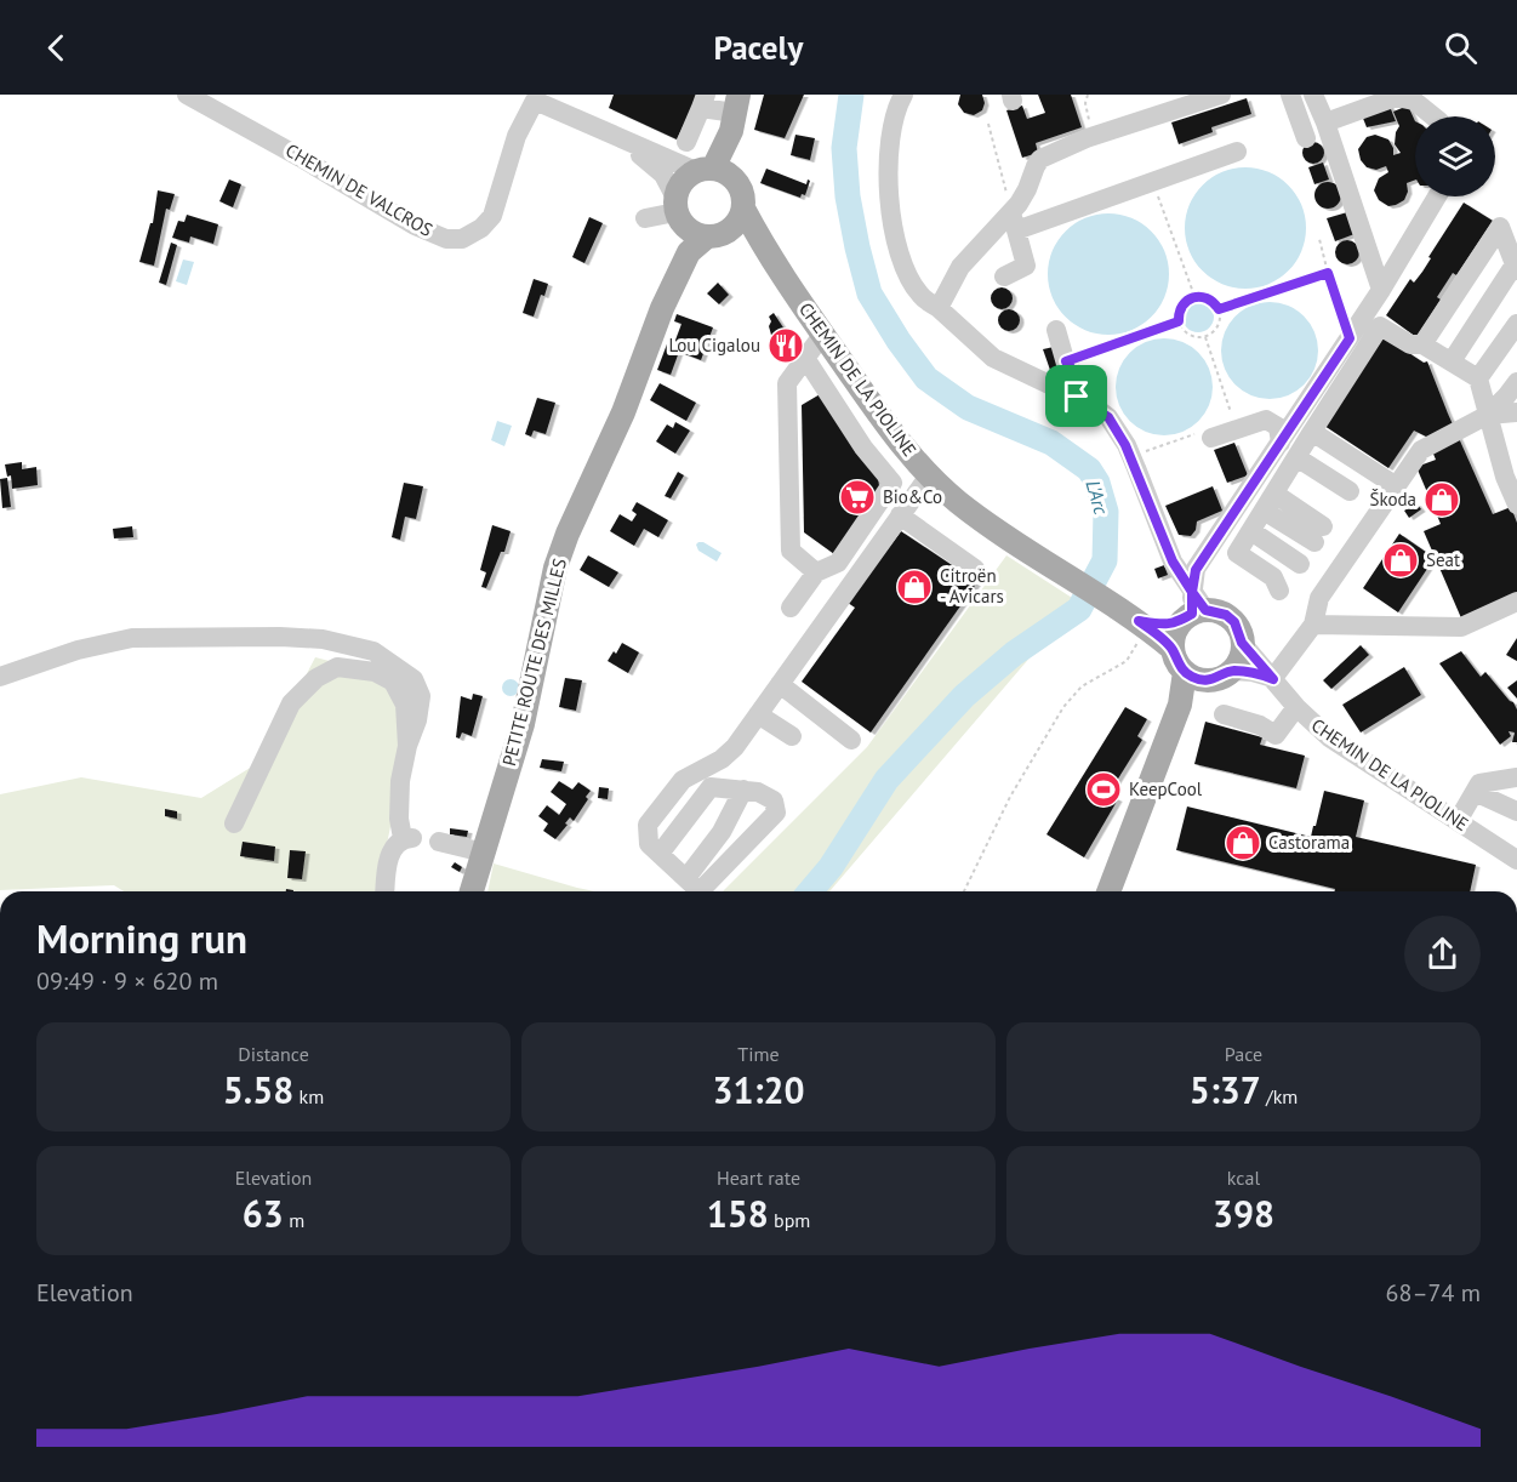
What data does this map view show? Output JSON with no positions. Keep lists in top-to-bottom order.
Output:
{
  "streets": {
    "main road": ["CHEMIN DE LA PIOLINE", "PETITE ROUTE DES MILLES"],
    "street": ["CHEMIN DE VALCROS"]
  },
  "crossings": [
    ["CHEMIN DE VALCROS", "CHEMIN DE LA PIOLINE"],
    ["CHEMIN DE VALCROS", "PETITE ROUTE DES MILLES"],
    ["CHEMIN DE LA PIOLINE", "PETITE ROUTE DES MILLES"]
  ],
  "water": ["L'Arc"],
  "places": {
    "restaurant": ["Lou Cigalou"],
    "supermarket": ["Bio&Co"],
    "shop": [
      "Škoda",
      "Seat",
      "Citroën - Avicars",
      "Castorama"
    ],
    "sports": ["KeepCool"]
  },
  "page": {
    "header": "Pacely",
    "heading": ["Morning run", "09:49 · 9 × 620 m"],
    "stats": [
      ["Distance", "5.58 km"],
      ["Time", "31:20"],
      ["Pace", "5:37 /km"],
      ["Elevation", "63 m"],
      ["Heart rate", "158 bpm"],
      ["kcal", "398"]
    ],
    "chart": ["Elevation", "68–74 m"]
  }
}
